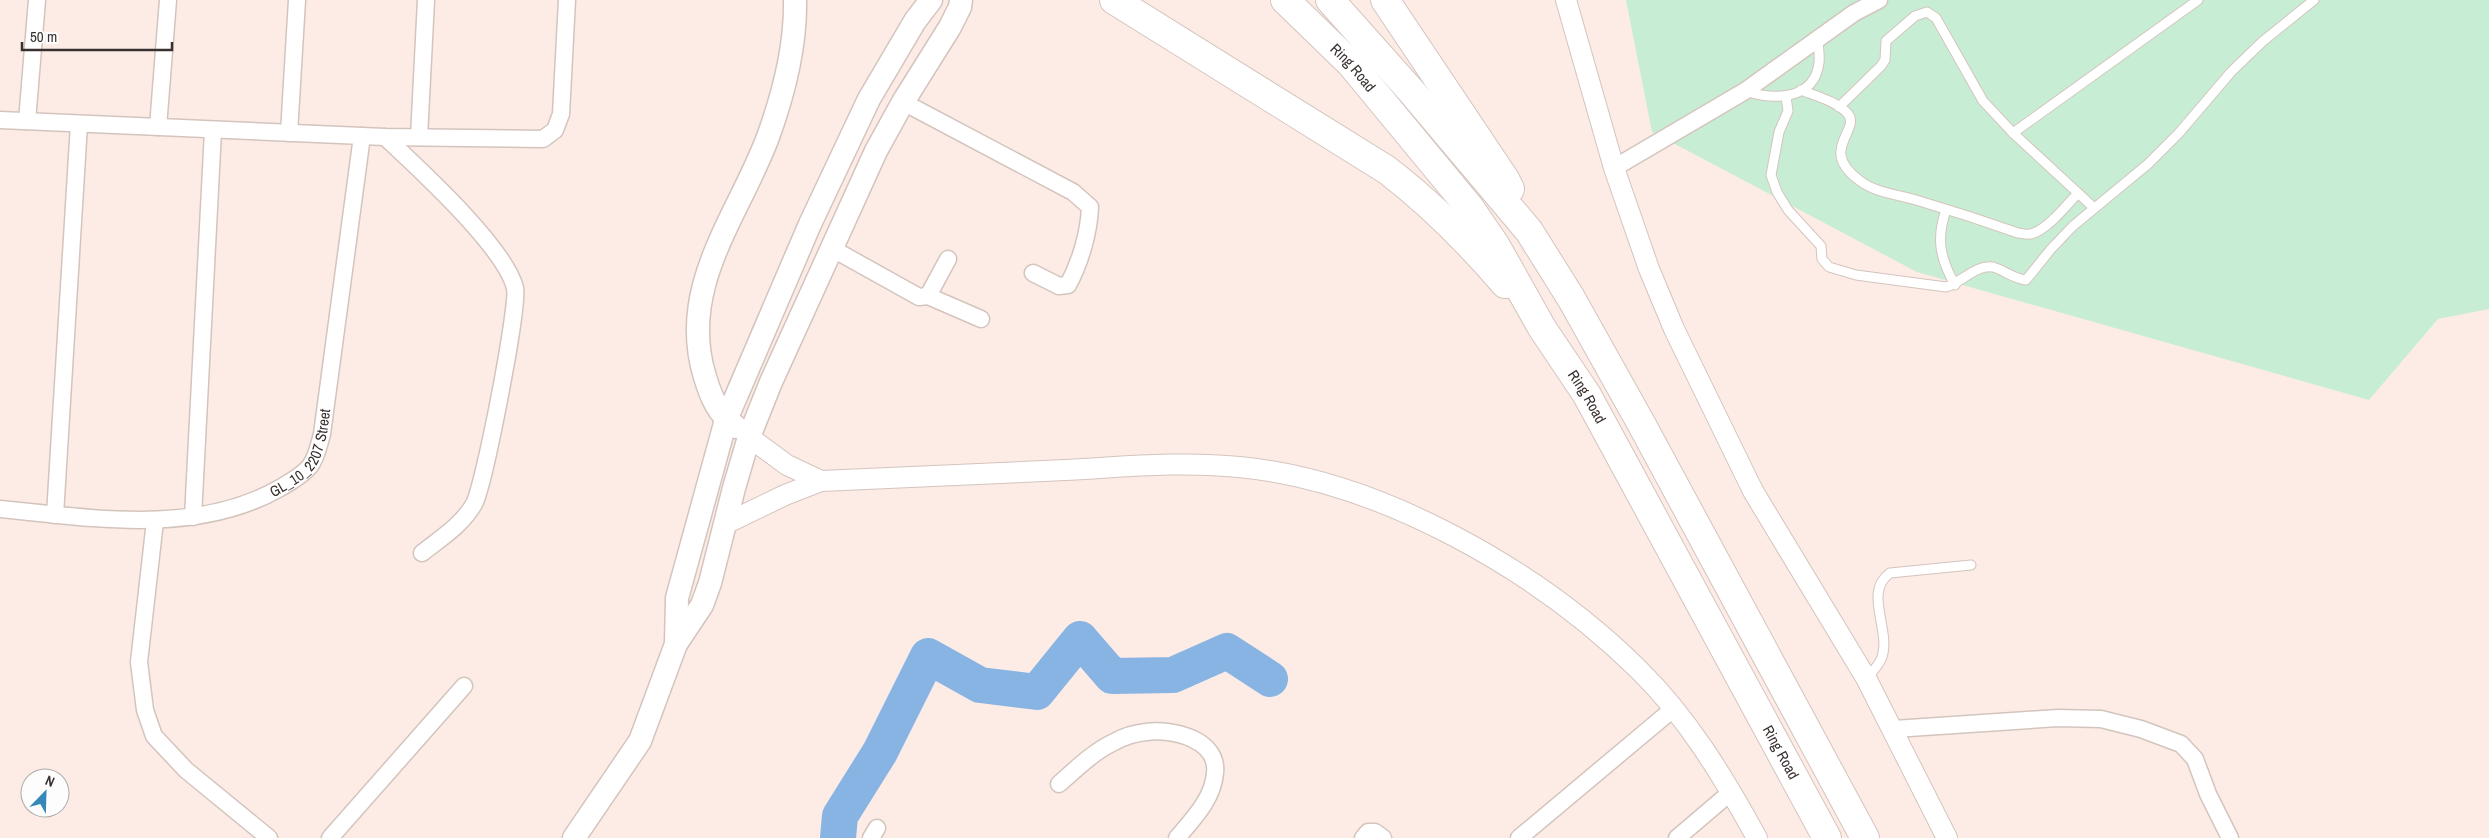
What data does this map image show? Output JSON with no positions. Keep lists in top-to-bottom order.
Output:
{
  "streets": {
    "highway": ["Ring Road"],
    "street": ["GL_10_2207 Street"]
  },
  "scale_bar": "50 m",
  "north": "top right"
}
